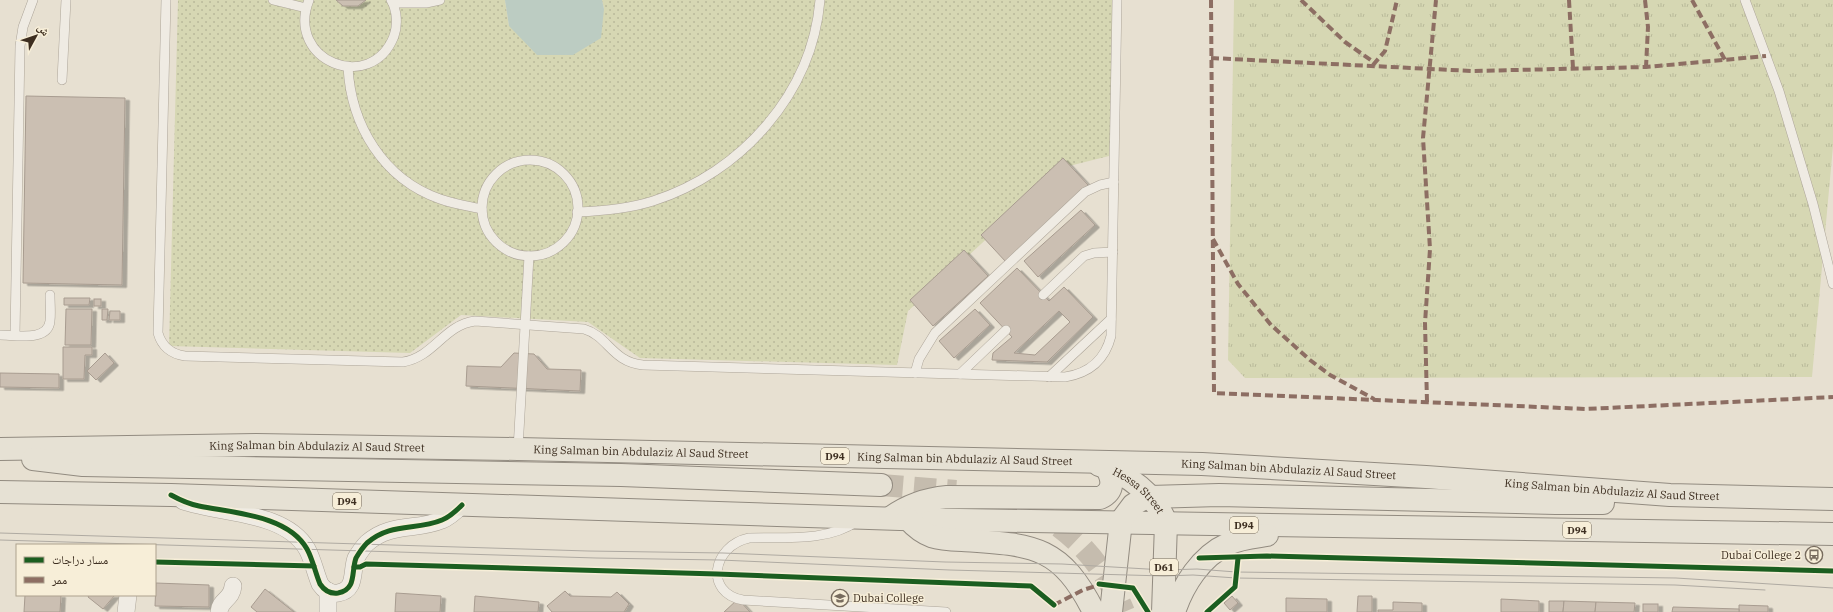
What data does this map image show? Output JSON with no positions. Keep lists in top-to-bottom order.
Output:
{
  "streets": {
    "main road": [
      "King Salman bin Abdulaziz Al Saud Street",
      "D94",
      "Hessa Street",
      "D61"
    ]
  },
  "crossings": [
    ["King Salman bin Abdulaziz Al Saud Street", "Hessa Street"],
    ["D94", "Hessa Street"]
  ],
  "places": {
    "bus stop": ["Dubai College 2"],
    "school or university": ["Dubai College"]
  },
  "legend": ["مسار دراجات", "ممر"],
  "north": "top right"
}
